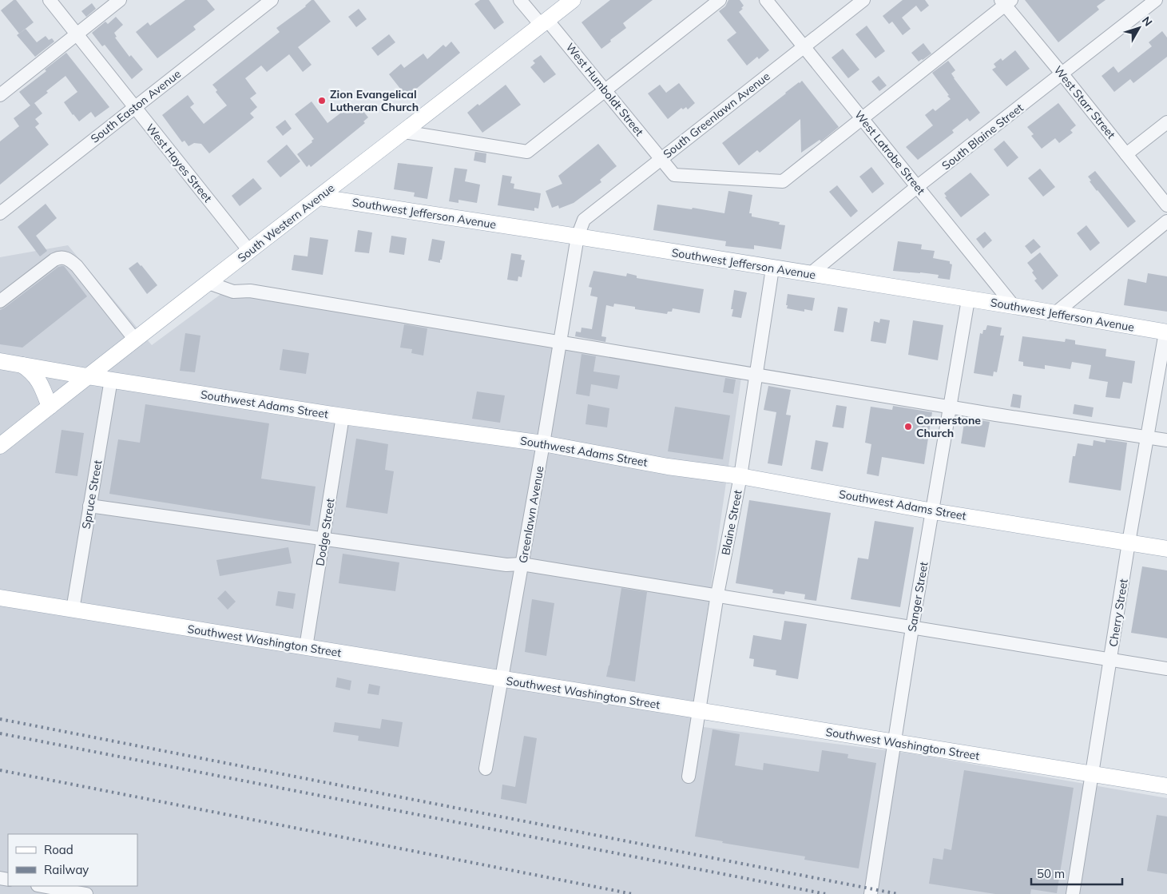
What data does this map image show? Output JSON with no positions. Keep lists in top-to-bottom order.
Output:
{
  "streets": {
    "main road": [
      "Southwest Jefferson Avenue",
      "South Western Avenue",
      "Southwest Adams Street",
      "Southwest Washington Street"
    ],
    "street": [
      "West Humboldt Street",
      "West Starr Street",
      "South Easton Avenue",
      "South Greenlawn Avenue",
      "South Blaine Street",
      "West Latrobe Street",
      "West Hayes Street",
      "Spruce Street",
      "Greenlawn Avenue",
      "Blaine Street",
      "Dodge Street",
      "Sanger Street",
      "Cherry Street"
    ]
  },
  "crossings": [
    ["West Humboldt Street", "West Starr Street"],
    ["West Humboldt Street", "South Greenlawn Avenue"],
    ["West Humboldt Street", "West Latrobe Street"],
    ["West Humboldt Street", "South Western Avenue"],
    ["West Starr Street", "South Blaine Street"],
    ["South Easton Avenue", "West Hayes Street"],
    ["South Greenlawn Avenue", "West Latrobe Street"],
    ["South Greenlawn Avenue", "Southwest Jefferson Avenue"],
    ["South Greenlawn Avenue", "Greenlawn Avenue"],
    ["South Blaine Street", "West Latrobe Street"],
    ["South Blaine Street", "Southwest Jefferson Avenue"],
    ["West Latrobe Street", "Southwest Jefferson Avenue"],
    ["West Hayes Street", "South Western Avenue"],
    ["Southwest Jefferson Avenue", "South Western Avenue"],
    ["Southwest Jefferson Avenue", "Greenlawn Avenue"],
    ["Southwest Jefferson Avenue", "Blaine Street"],
    ["Southwest Jefferson Avenue", "Sanger Street"],
    ["Southwest Jefferson Avenue", "Cherry Street"],
    ["South Western Avenue", "Southwest Adams Street"],
    ["Southwest Adams Street", "Spruce Street"],
    ["Southwest Adams Street", "Greenlawn Avenue"],
    ["Southwest Adams Street", "Blaine Street"],
    ["Southwest Adams Street", "Dodge Street"],
    ["Southwest Adams Street", "Sanger Street"],
    ["Southwest Adams Street", "Cherry Street"],
    ["Spruce Street", "Southwest Washington Street"],
    ["Greenlawn Avenue", "Southwest Washington Street"],
    ["Blaine Street", "Southwest Washington Street"],
    ["Dodge Street", "Southwest Washington Street"],
    ["Sanger Street", "Southwest Washington Street"],
    ["Cherry Street", "Southwest Washington Street"]
  ],
  "places": ["Zion Evangelical Lutheran Church", "Cornerstone Church"],
  "legend": ["Road", "Railway"],
  "scale_bar": "50 m",
  "north": "top right"
}
